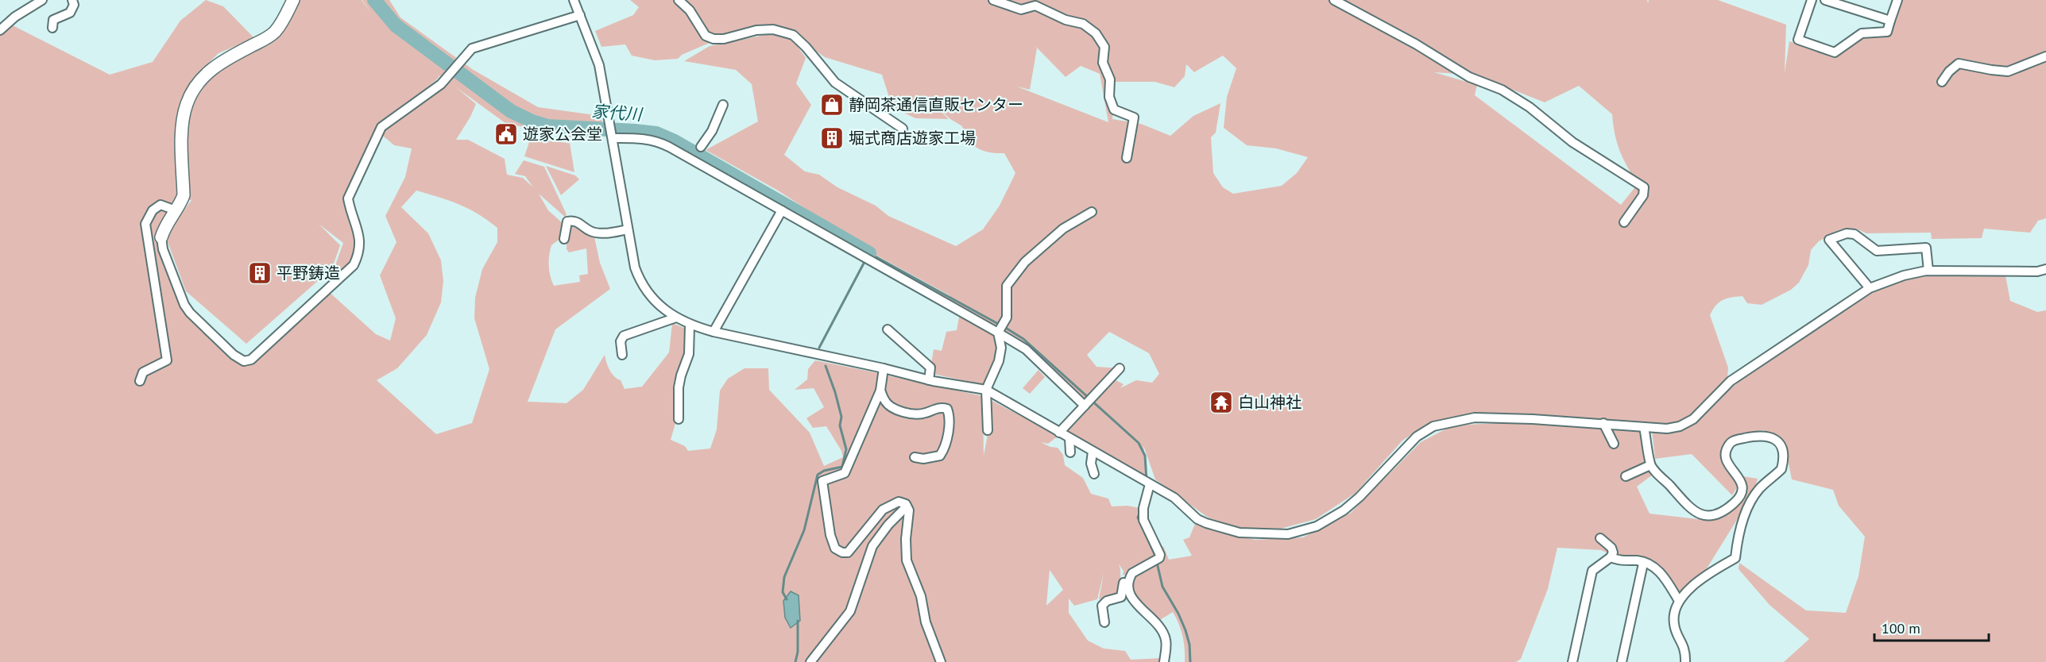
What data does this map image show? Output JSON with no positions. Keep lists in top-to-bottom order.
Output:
{
  "water": ["家代川"],
  "places": {
    "shop": ["静岡茶通信直販センター"],
    "public building": ["遊家公会堂"],
    "building": ["堀式商店遊家工場", "平野鋳造"],
    "temple": ["白山神社"]
  },
  "scale_bar": "100 m"
}
